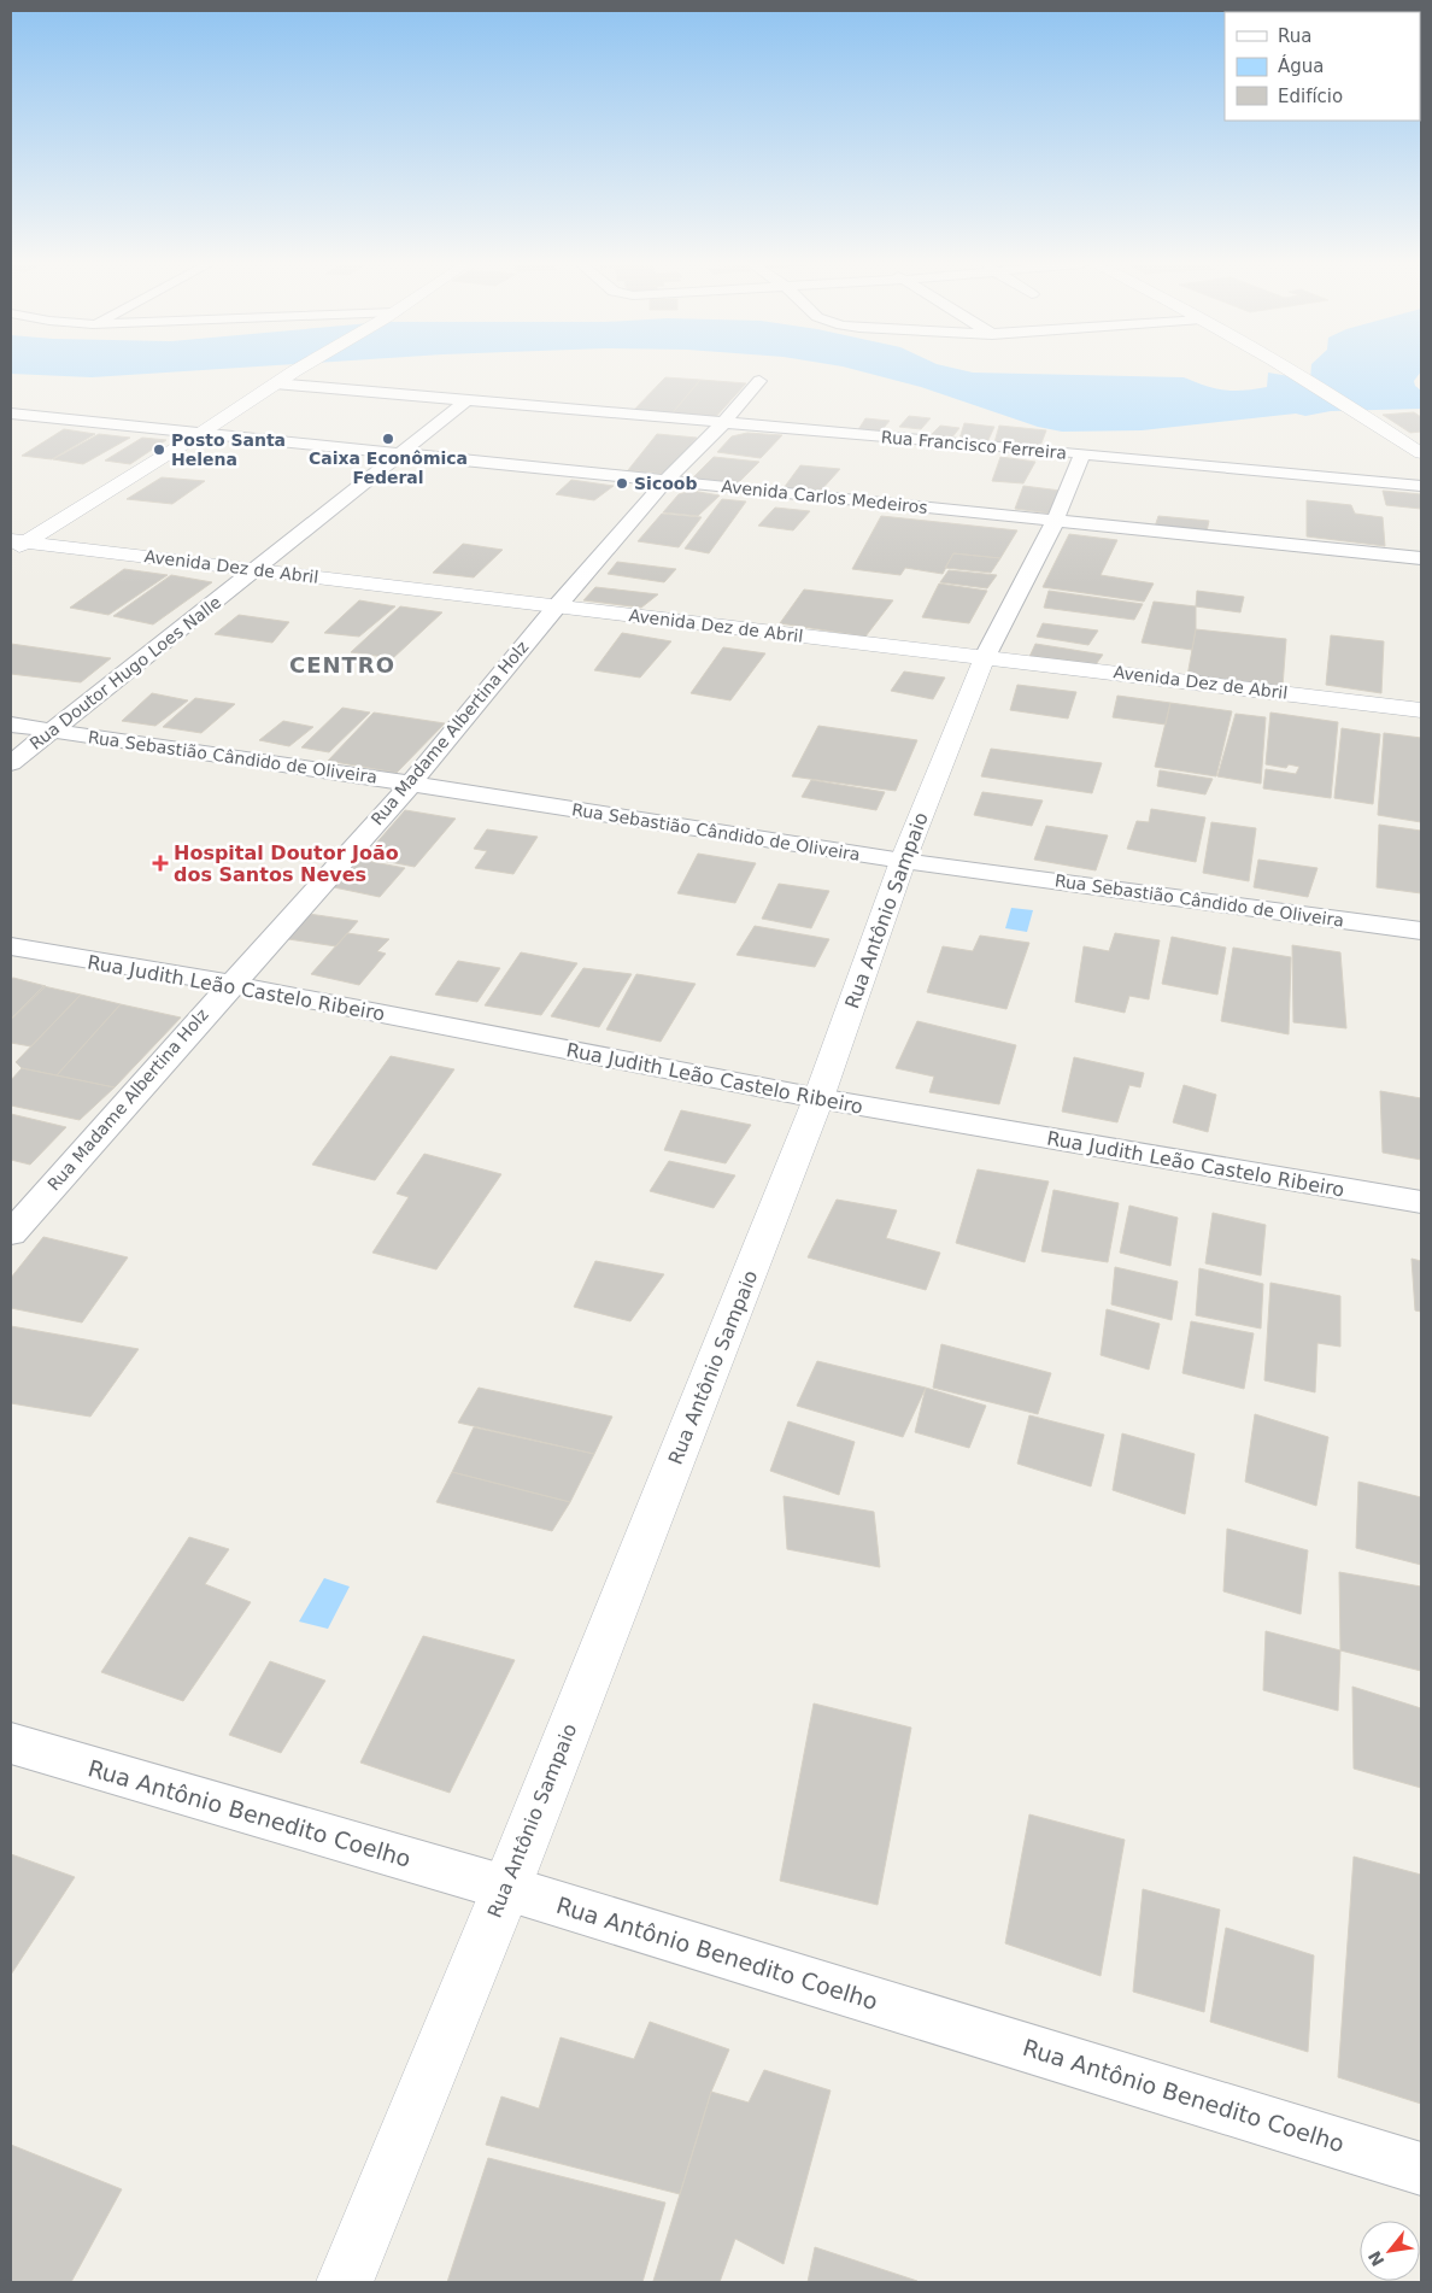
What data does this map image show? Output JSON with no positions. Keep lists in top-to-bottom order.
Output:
{
  "streets": {
    "street": [
      "Rua Francisco Ferreira",
      "Avenida Carlos Medeiros",
      "Avenida Dez de Abril",
      "Rua Doutor Hugo Loes Nalle",
      "Rua Madame Albertina Holz",
      "Rua Sebastião Cândido de Oliveira",
      "Rua Antônio Sampaio",
      "Rua Judith Leão Castelo Ribeiro",
      "Rua Antônio Benedito Coelho"
    ]
  },
  "crossings": [
    ["Rua Francisco Ferreira", "Rua Doutor Hugo Loes Nalle"],
    ["Rua Francisco Ferreira", "Rua Madame Albertina Holz"],
    ["Rua Francisco Ferreira", "Rua Antônio Sampaio"],
    ["Avenida Carlos Medeiros", "Rua Doutor Hugo Loes Nalle"],
    ["Avenida Carlos Medeiros", "Rua Madame Albertina Holz"],
    ["Avenida Carlos Medeiros", "Rua Antônio Sampaio"],
    ["Avenida Dez de Abril", "Rua Doutor Hugo Loes Nalle"],
    ["Avenida Dez de Abril", "Rua Madame Albertina Holz"],
    ["Avenida Dez de Abril", "Rua Antônio Sampaio"],
    ["Rua Doutor Hugo Loes Nalle", "Rua Sebastião Cândido de Oliveira"],
    ["Rua Madame Albertina Holz", "Rua Sebastião Cândido de Oliveira"],
    ["Rua Madame Albertina Holz", "Rua Judith Leão Castelo Ribeiro"],
    ["Rua Sebastião Cândido de Oliveira", "Rua Antônio Sampaio"],
    ["Rua Antônio Sampaio", "Rua Judith Leão Castelo Ribeiro"],
    ["Rua Antônio Sampaio", "Rua Antônio Benedito Coelho"]
  ],
  "districts": ["CENTRO"],
  "places": {
    "other": ["Caixa Econômica Federal", "Posto Santa Helena", "Sicoob"],
    "health": ["Hospital Doutor João dos Santos Neves"]
  },
  "legend": ["Rua", "Água", "Edifício"],
  "north": "bottom left"
}
